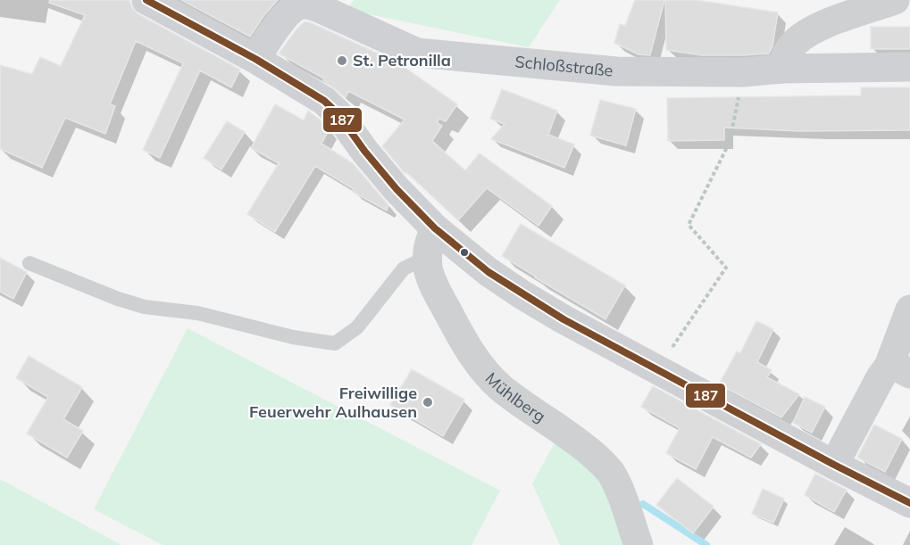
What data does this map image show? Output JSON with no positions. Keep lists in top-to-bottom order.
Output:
{
  "streets": {
    "street": ["Schloßstraße", "Mühlberg"]
  },
  "places": ["St. Petronilla", "Freiwillige Feuerwehr Aulhausen"],
  "lines": ["transit line 187"]
}
